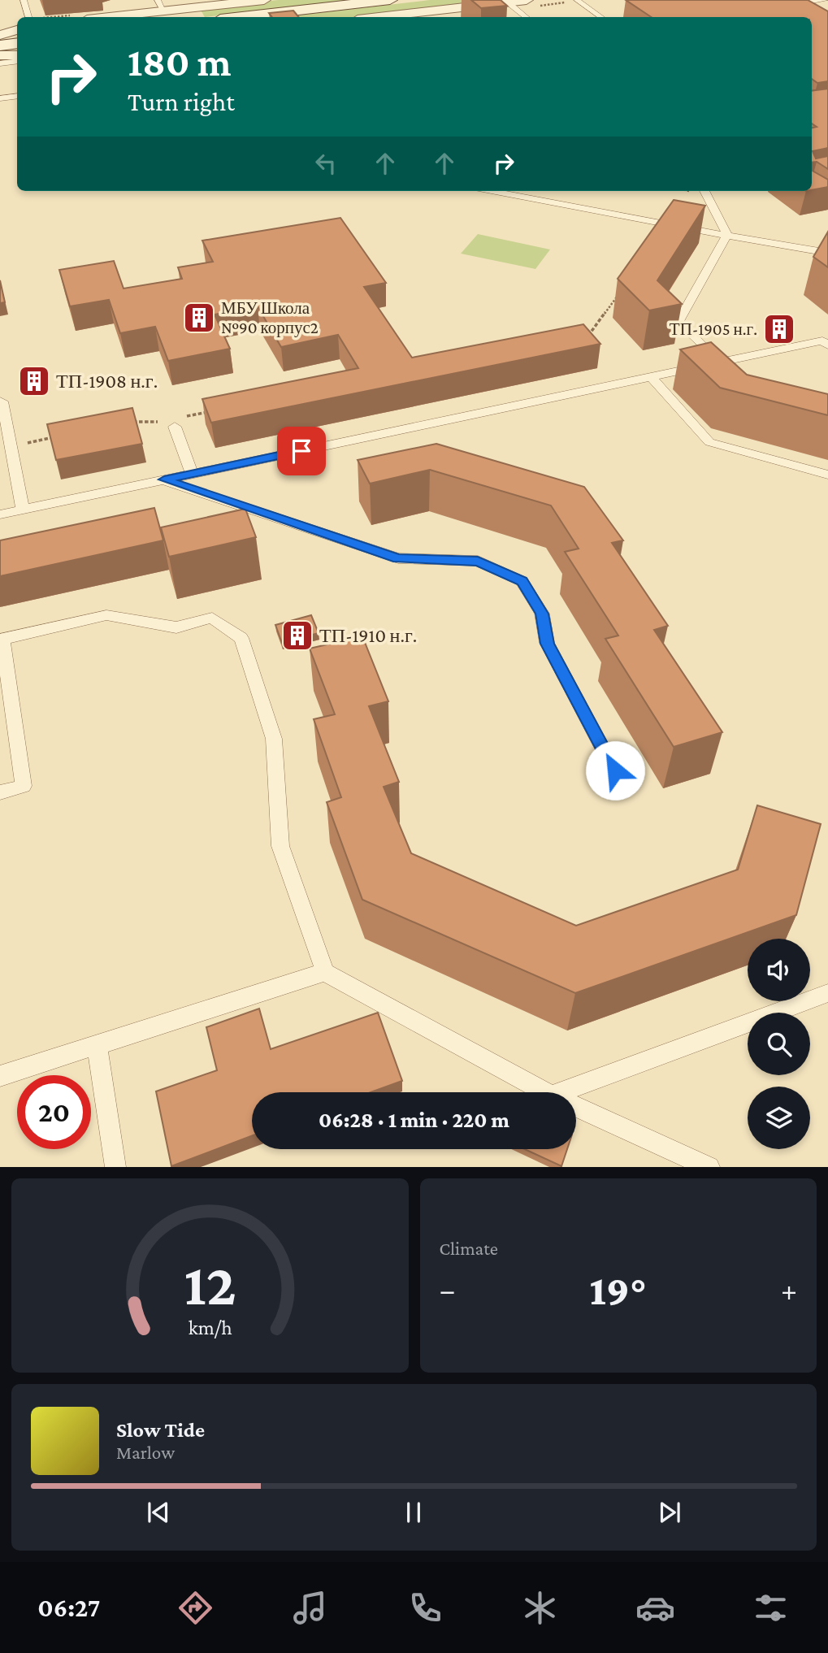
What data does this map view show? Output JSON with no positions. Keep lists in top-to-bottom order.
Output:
{
  "places": {
    "building": [
      "МБУ Школа №90 корпус2",
      "ТП-1905 н.г.",
      "ТП-1908 н.г.",
      "ТП-1910 н.г."
    ]
  },
  "page": {
    "turn": ["180 m", "Turn right"],
    "limit": "20",
    "trip": "06:28 · 1 min · 220 m",
    "tile": "Climate",
    "heat": ["−", "19°", "+"],
    "song": ["Slow Tide", "Marlow"],
    "tabs": "06:27",
    "gauge": ["12", "km/h"]
  }
}
